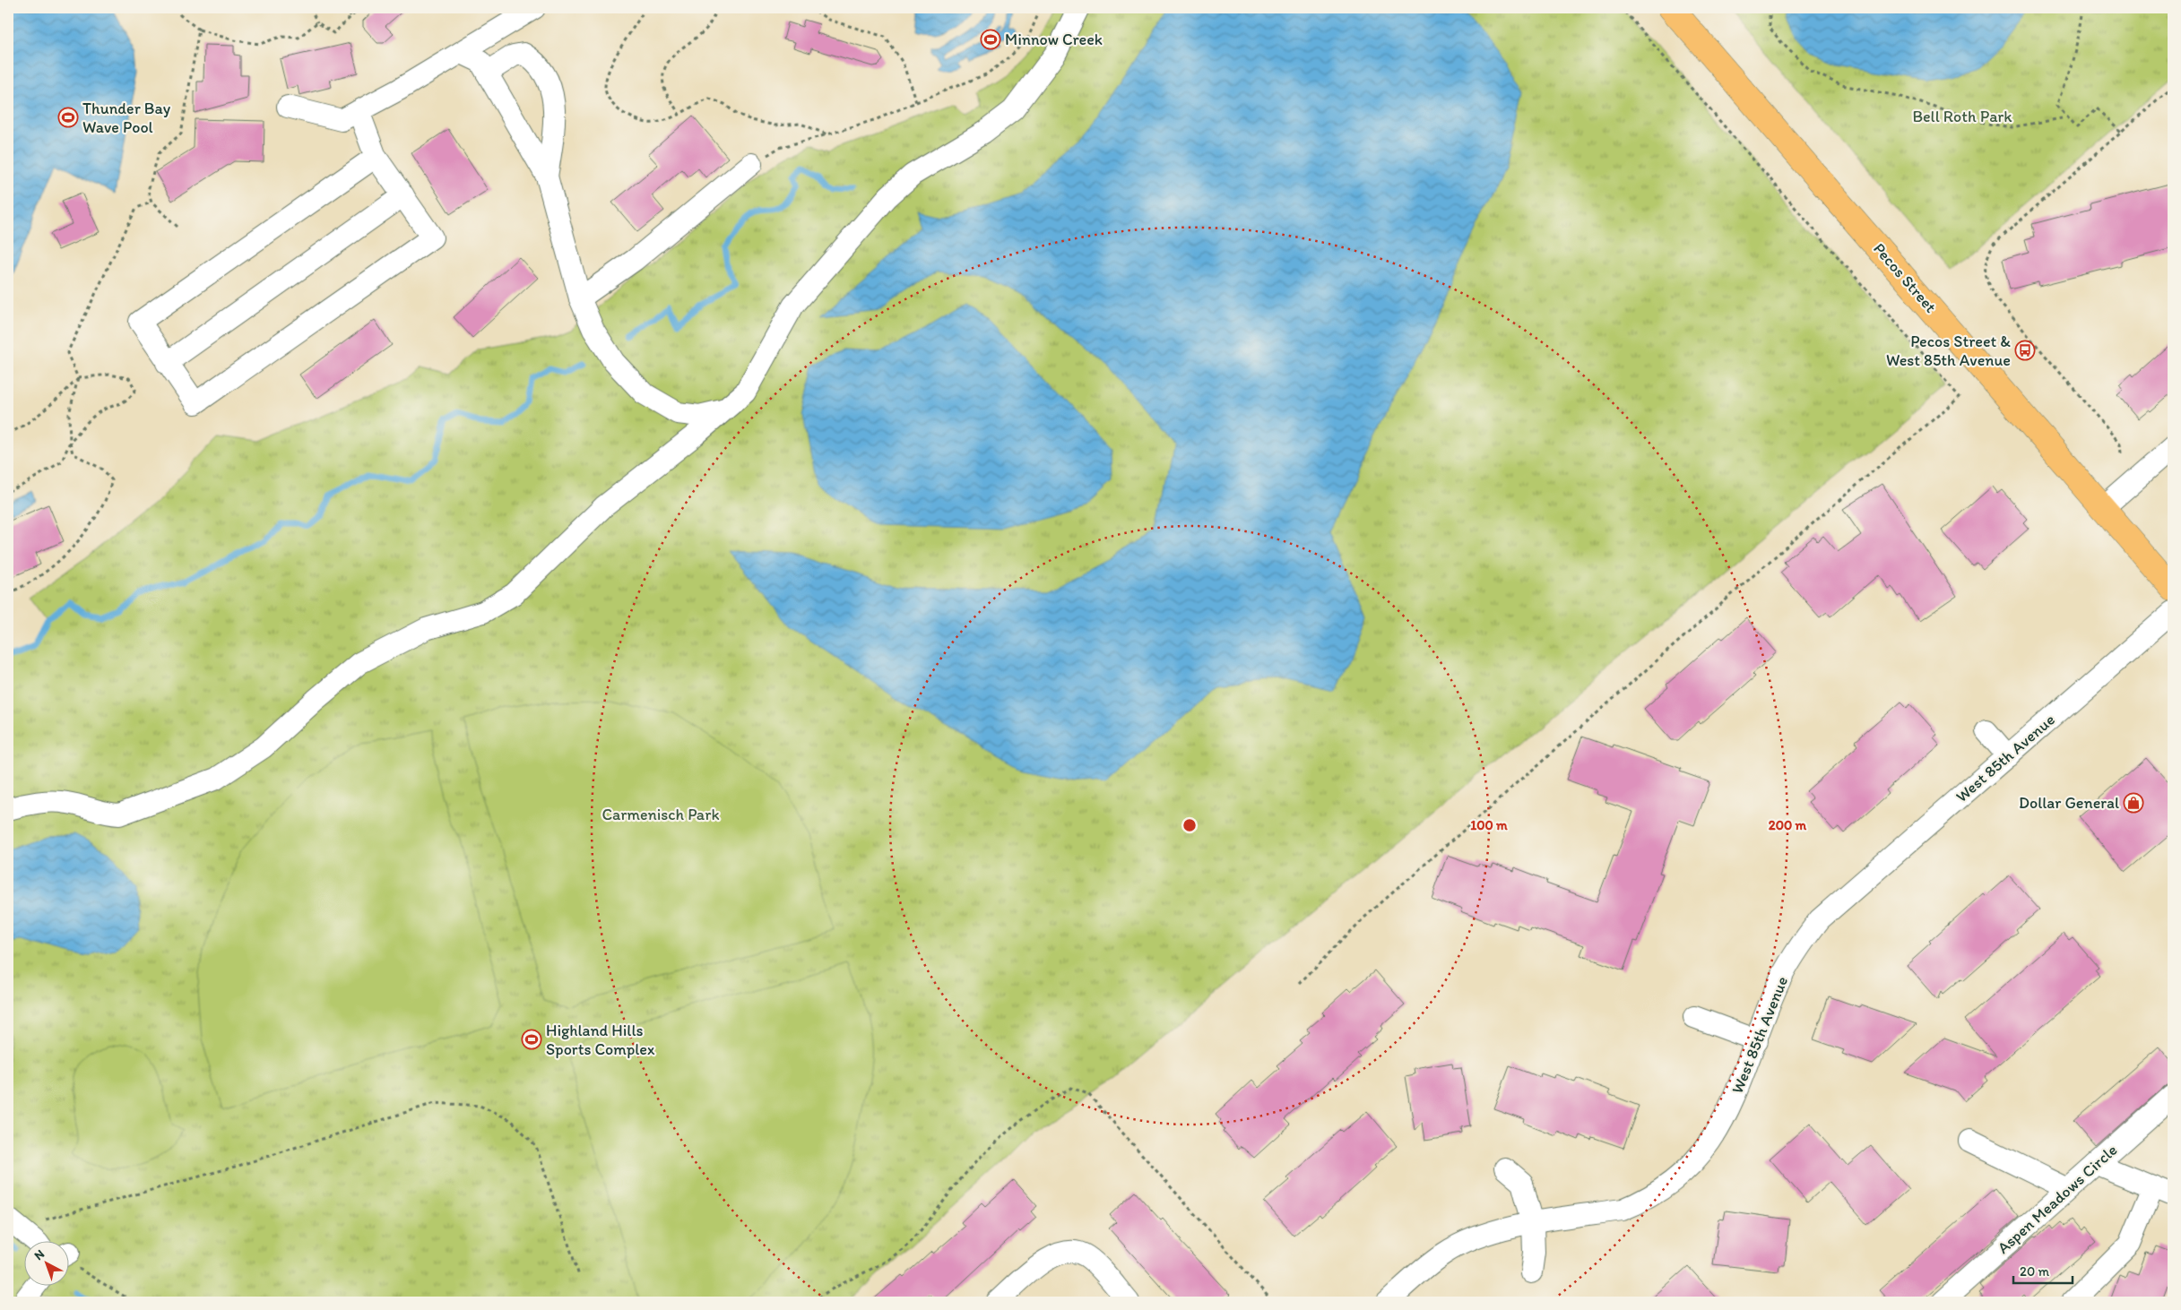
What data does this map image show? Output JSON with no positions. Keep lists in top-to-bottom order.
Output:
{
  "streets": {
    "main road": ["Pecos Street"],
    "street": ["West 85th Avenue", "Aspen Meadows Circle"]
  },
  "parks": ["Bell Roth Park", "Carmenisch Park"],
  "places": {
    "sports": ["Minnow Creek", "Thunder Bay Wave Pool", "Highland Hills Sports Complex"],
    "bus stop": ["Pecos Street & West 85th Avenue"],
    "shop": ["Dollar General"]
  },
  "scale_bar": "20 m",
  "north": "top left",
  "rings": ["100 m", "200 m"]
}
